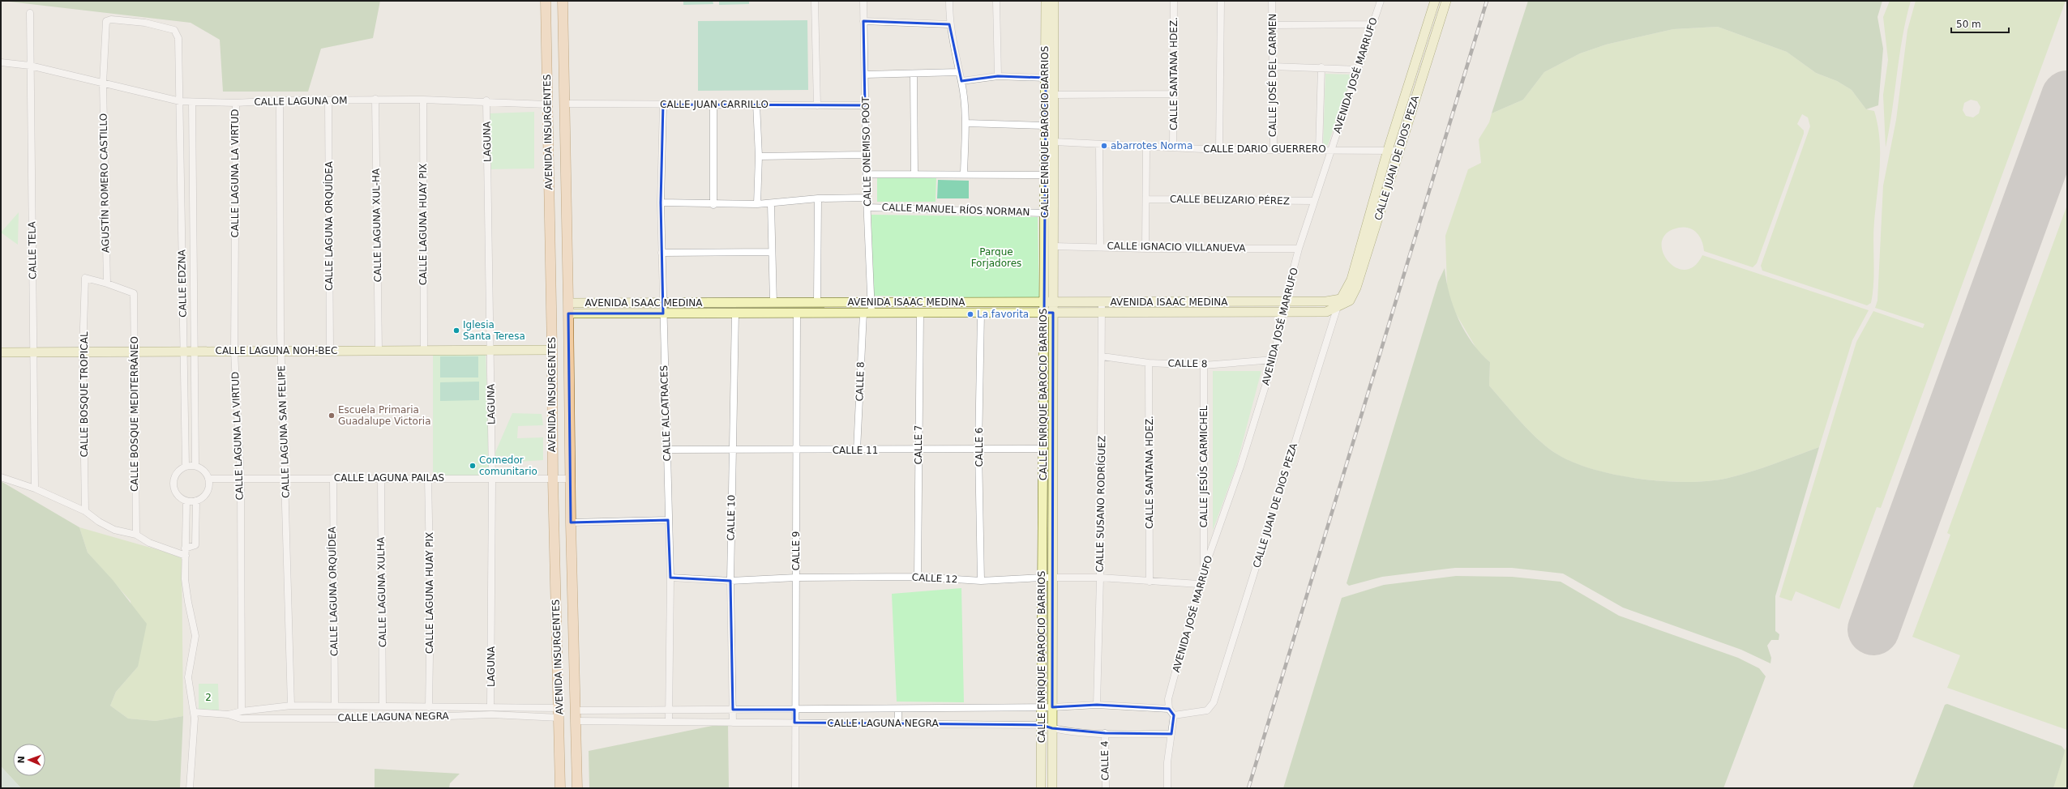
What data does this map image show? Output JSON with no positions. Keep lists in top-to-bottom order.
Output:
{
  "streets": {
    "main road": [
      "AVENIDA INSURGENTES",
      "CALLE ENRIQUE BAROCIO BARRIOS",
      "CALLE JUAN DE DIOS PEZA",
      "AVENIDA ISAAC MEDINA",
      "CALLE LAGUNA NOH-BEC"
    ],
    "street": [
      "CALLE SANTANA HDEZ.",
      "CALLE JOSÉ DEL CARMEN",
      "AVENIDA JOSÉ MARRUFO",
      "CALLE LAGUNA OM",
      "CALLE JUAN CARRILLO",
      "LAGUNA",
      "CALLE DARIO GUERRERO",
      "CALLE ONEMISO POOT",
      "CALLE LAGUNA LA VIRTUD",
      "AGUSTÍN ROMERO CASTILLO",
      "CALLE BELIZARIO PÉREZ",
      "CALLE MANUEL RÍOS NORMAN",
      "CALLE LAGUNA HUAY PIX",
      "CALLE LAGUNA XUL-HA",
      "CALLE LAGUNA ORQUÍDEA",
      "CALLE IGNACIO VILLANUEVA",
      "CALLE TELA",
      "CALLE EDZNA",
      "CALLE 8",
      "CALLE BOSQUE TROPICAL",
      "CALLE ALCATRACES",
      "CALLE BOSQUE MEDITERRÁNEO",
      "CALLE LAGUNA SAN FELIPE",
      "CALLE 7",
      "CALLE 6",
      "CALLE 11",
      "CALLE JESÚS CARMICHEL",
      "CALLE LAGUNA PAILAS",
      "CALLE SUSANO RODRÍGUEZ",
      "CALLE 10",
      "CALLE 9",
      "CALLE 12",
      "CALLE LAGUNA XULHA",
      "CALLE LAGUNA NEGRA",
      "CALLE 4"
    ]
  },
  "crossings": [
    ["CALLE SANTANA HDEZ.", "CALLE DARIO GUERRERO"],
    ["CALLE SANTANA HDEZ.", "CALLE 8"],
    ["CALLE SANTANA HDEZ.", "CALLE 12"],
    ["CALLE JOSÉ DEL CARMEN", "CALLE DARIO GUERRERO"],
    ["AVENIDA JOSÉ MARRUFO", "CALLE DARIO GUERRERO"],
    ["AVENIDA JOSÉ MARRUFO", "CALLE BELIZARIO PÉREZ"],
    ["AVENIDA JOSÉ MARRUFO", "CALLE IGNACIO VILLANUEVA"],
    ["AVENIDA JOSÉ MARRUFO", "AVENIDA ISAAC MEDINA"],
    ["AVENIDA JOSÉ MARRUFO", "CALLE 8"],
    ["AVENIDA JOSÉ MARRUFO", "CALLE JESÚS CARMICHEL"],
    ["AVENIDA JOSÉ MARRUFO", "CALLE 12"],
    ["AVENIDA JOSÉ MARRUFO", "CALLE LAGUNA NEGRA"],
    ["CALLE LAGUNA OM", "AVENIDA INSURGENTES"],
    ["CALLE LAGUNA OM", "LAGUNA"],
    ["CALLE LAGUNA OM", "CALLE LAGUNA LA VIRTUD"],
    ["CALLE LAGUNA OM", "AGUSTÍN ROMERO CASTILLO"],
    ["CALLE LAGUNA OM", "CALLE LAGUNA HUAY PIX"],
    ["CALLE LAGUNA OM", "CALLE LAGUNA XUL-HA"],
    ["CALLE LAGUNA OM", "CALLE LAGUNA ORQUÍDEA"],
    ["CALLE LAGUNA OM", "CALLE TELA"],
    ["CALLE LAGUNA OM", "CALLE EDZNA"],
    ["CALLE LAGUNA OM", "CALLE LAGUNA SAN FELIPE"],
    ["CALLE JUAN CARRILLO", "AVENIDA INSURGENTES"],
    ["CALLE JUAN CARRILLO", "CALLE ONEMISO POOT"],
    ["CALLE JUAN CARRILLO", "CALLE ALCATRACES"],
    ["AVENIDA INSURGENTES", "AVENIDA ISAAC MEDINA"],
    ["AVENIDA INSURGENTES", "CALLE LAGUNA NOH-BEC"],
    ["AVENIDA INSURGENTES", "CALLE LAGUNA PAILAS"],
    ["AVENIDA INSURGENTES", "CALLE LAGUNA NEGRA"],
    ["CALLE ENRIQUE BAROCIO BARRIOS", "CALLE DARIO GUERRERO"],
    ["CALLE ENRIQUE BAROCIO BARRIOS", "CALLE MANUEL RÍOS NORMAN"],
    ["CALLE ENRIQUE BAROCIO BARRIOS", "CALLE IGNACIO VILLANUEVA"],
    ["CALLE ENRIQUE BAROCIO BARRIOS", "AVENIDA ISAAC MEDINA"],
    ["CALLE ENRIQUE BAROCIO BARRIOS", "CALLE 11"],
    ["CALLE ENRIQUE BAROCIO BARRIOS", "CALLE 12"],
    ["CALLE ENRIQUE BAROCIO BARRIOS", "CALLE LAGUNA NEGRA"],
    ["LAGUNA", "CALLE LAGUNA NOH-BEC"],
    ["LAGUNA", "CALLE LAGUNA PAILAS"],
    ["LAGUNA", "CALLE LAGUNA NEGRA"],
    ["CALLE DARIO GUERRERO", "CALLE JUAN DE DIOS PEZA"],
    ["CALLE ONEMISO POOT", "CALLE MANUEL RÍOS NORMAN"],
    ["CALLE ONEMISO POOT", "AVENIDA ISAAC MEDINA"],
    ["CALLE ONEMISO POOT", "CALLE 8"],
    ["CALLE JUAN DE DIOS PEZA", "AVENIDA ISAAC MEDINA"],
    ["CALLE LAGUNA LA VIRTUD", "CALLE LAGUNA NOH-BEC"],
    ["CALLE LAGUNA LA VIRTUD", "CALLE LAGUNA PAILAS"],
    ["CALLE LAGUNA LA VIRTUD", "CALLE LAGUNA NEGRA"],
    ["AGUSTÍN ROMERO CASTILLO", "CALLE EDZNA"],
    ["AGUSTÍN ROMERO CASTILLO", "CALLE BOSQUE TROPICAL"],
    ["AGUSTÍN ROMERO CASTILLO", "CALLE BOSQUE MEDITERRÁNEO"],
    ["CALLE LAGUNA HUAY PIX", "CALLE LAGUNA NOH-BEC"],
    ["CALLE LAGUNA HUAY PIX", "CALLE LAGUNA PAILAS"],
    ["CALLE LAGUNA HUAY PIX", "CALLE LAGUNA NEGRA"],
    ["CALLE LAGUNA XUL-HA", "CALLE LAGUNA NOH-BEC"],
    ["CALLE LAGUNA ORQUÍDEA", "CALLE LAGUNA NOH-BEC"],
    ["CALLE LAGUNA ORQUÍDEA", "CALLE LAGUNA PAILAS"],
    ["CALLE LAGUNA ORQUÍDEA", "CALLE LAGUNA NEGRA"],
    ["CALLE TELA", "CALLE LAGUNA NOH-BEC"],
    ["CALLE EDZNA", "CALLE LAGUNA NOH-BEC"],
    ["CALLE EDZNA", "CALLE LAGUNA PAILAS"],
    ["AVENIDA ISAAC MEDINA", "CALLE 8"],
    ["AVENIDA ISAAC MEDINA", "CALLE ALCATRACES"],
    ["AVENIDA ISAAC MEDINA", "CALLE 7"],
    ["AVENIDA ISAAC MEDINA", "CALLE 6"],
    ["AVENIDA ISAAC MEDINA", "CALLE SUSANO RODRÍGUEZ"],
    ["AVENIDA ISAAC MEDINA", "CALLE 10"],
    ["AVENIDA ISAAC MEDINA", "CALLE 9"],
    ["CALLE LAGUNA NOH-BEC", "CALLE BOSQUE TROPICAL"],
    ["CALLE LAGUNA NOH-BEC", "CALLE BOSQUE MEDITERRÁNEO"],
    ["CALLE LAGUNA NOH-BEC", "CALLE LAGUNA SAN FELIPE"],
    ["CALLE 8", "CALLE 11"],
    ["CALLE 8", "CALLE JESÚS CARMICHEL"],
    ["CALLE 8", "CALLE SUSANO RODRÍGUEZ"],
    ["CALLE BOSQUE TROPICAL", "CALLE BOSQUE MEDITERRÁNEO"],
    ["CALLE ALCATRACES", "CALLE 11"],
    ["CALLE ALCATRACES", "CALLE 12"],
    ["CALLE ALCATRACES", "CALLE LAGUNA NEGRA"],
    ["CALLE LAGUNA SAN FELIPE", "CALLE LAGUNA PAILAS"],
    ["CALLE LAGUNA SAN FELIPE", "CALLE LAGUNA NEGRA"],
    ["CALLE 7", "CALLE 11"],
    ["CALLE 7", "CALLE 12"],
    ["CALLE 6", "CALLE 11"],
    ["CALLE 6", "CALLE 12"],
    ["CALLE 11", "CALLE 10"],
    ["CALLE 11", "CALLE 9"],
    ["CALLE LAGUNA PAILAS", "CALLE LAGUNA XULHA"],
    ["CALLE SUSANO RODRÍGUEZ", "CALLE 12"],
    ["CALLE SUSANO RODRÍGUEZ", "CALLE LAGUNA NEGRA"],
    ["CALLE 10", "CALLE 12"],
    ["CALLE 10", "CALLE LAGUNA NEGRA"],
    ["CALLE 9", "CALLE 12"],
    ["CALLE 9", "CALLE LAGUNA NEGRA"],
    ["CALLE LAGUNA XULHA", "CALLE LAGUNA NEGRA"],
    ["CALLE LAGUNA NEGRA", "CALLE 4"]
  ],
  "parks": ["Parque Forjadores", "2"],
  "places": [
    "abarrotes Norma",
    "La favorita",
    "Iglesia Santa Teresa",
    "Escuela Primaria Guadalupe Victoria",
    "Comedor comunitario"
  ],
  "scale_bar": "50 m",
  "north": "left"
}
